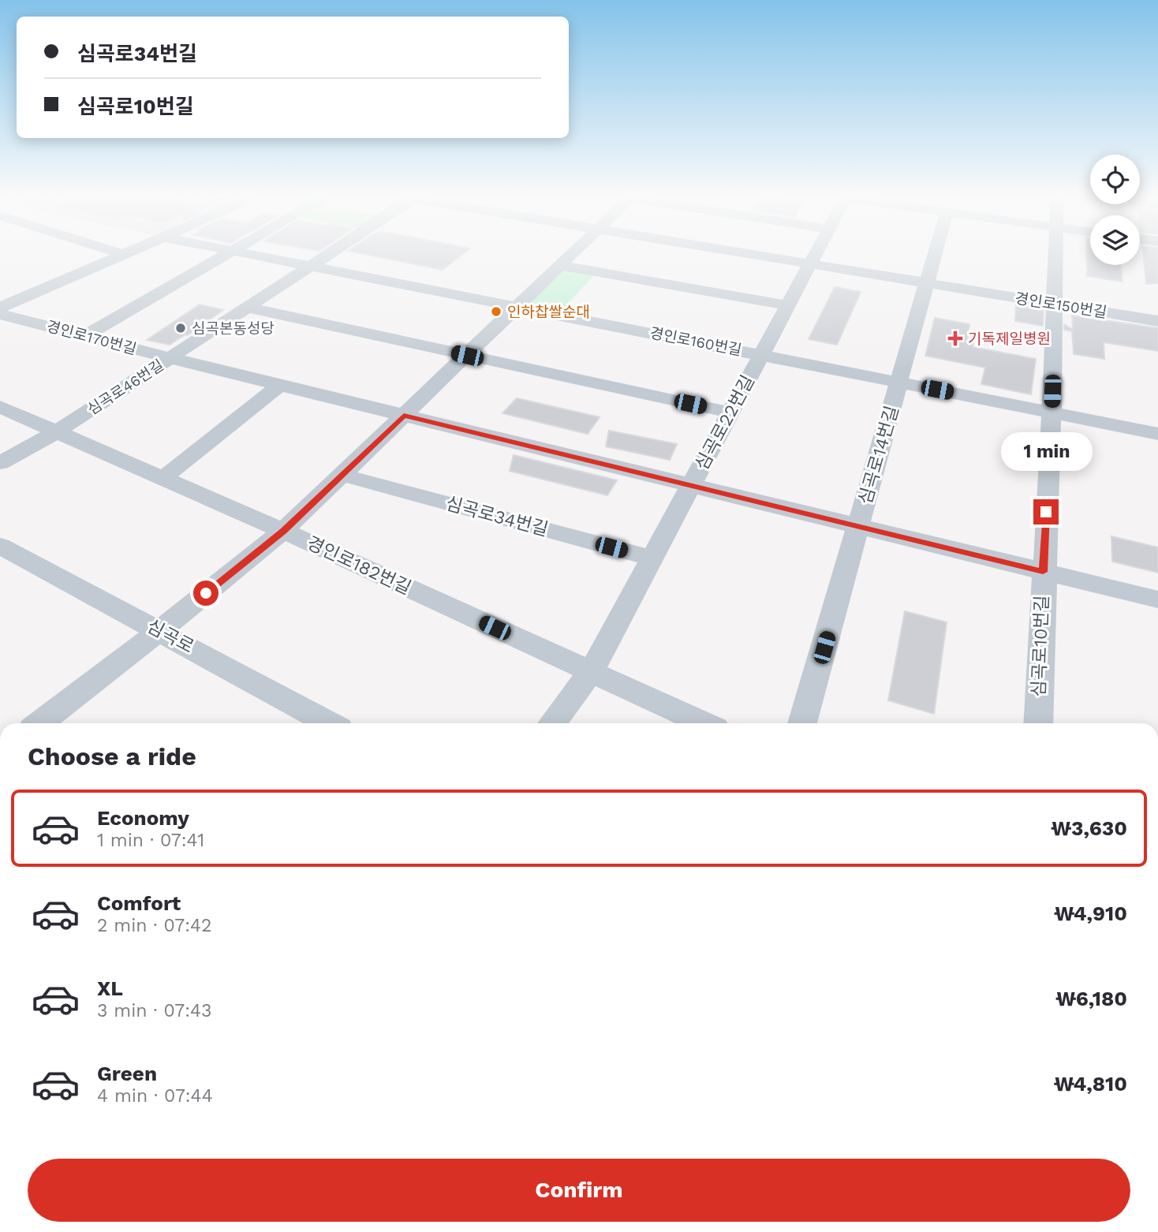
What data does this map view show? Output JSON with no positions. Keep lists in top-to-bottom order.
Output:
{
  "streets": {
    "street": [
      "경인로150번길",
      "경인로170번길",
      "경인로160번길",
      "심곡로46번길",
      "심곡로22번길",
      "심곡로14번길",
      "심곡로34번길",
      "경인로182번길",
      "심곡로",
      "심곡로10번길"
    ]
  },
  "crossings": [
    ["경인로150번길", "심곡로22번길"],
    ["경인로150번길", "심곡로14번길"],
    ["경인로150번길", "심곡로10번길"],
    ["경인로170번길", "심곡로46번길"],
    ["경인로170번길", "심곡로22번길"],
    ["경인로170번길", "심곡로14번길"],
    ["경인로170번길", "심곡로10번길"],
    ["경인로160번길", "심곡로46번길"],
    ["경인로160번길", "심곡로22번길"],
    ["경인로160번길", "심곡로14번길"],
    ["경인로160번길", "심곡로10번길"],
    ["심곡로46번길", "경인로182번길"],
    ["심곡로22번길", "심곡로34번길"],
    ["심곡로22번길", "경인로182번길"]
  ],
  "places": {
    "other": ["인하찹쌀순대", "심곡본동성당"],
    "health": ["기독제일병원"]
  },
  "page": {
    "banner": ["심곡로34번길", "심곡로10번길"],
    "bubble": "1 min",
    "heading": "Choose a ride",
    "list": [
      {
        "name": "Economy",
        "note": "1 min · 07:41",
        "value": "₩3,630"
      },
      {
        "name": "Comfort",
        "note": "2 min · 07:42",
        "value": "₩4,910"
      },
      {
        "name": "XL",
        "note": "3 min · 07:43",
        "value": "₩6,180"
      },
      {
        "name": "Green",
        "note": "4 min · 07:44",
        "value": "₩4,810"
      }
    ],
    "buttons": "Confirm"
  }
}
